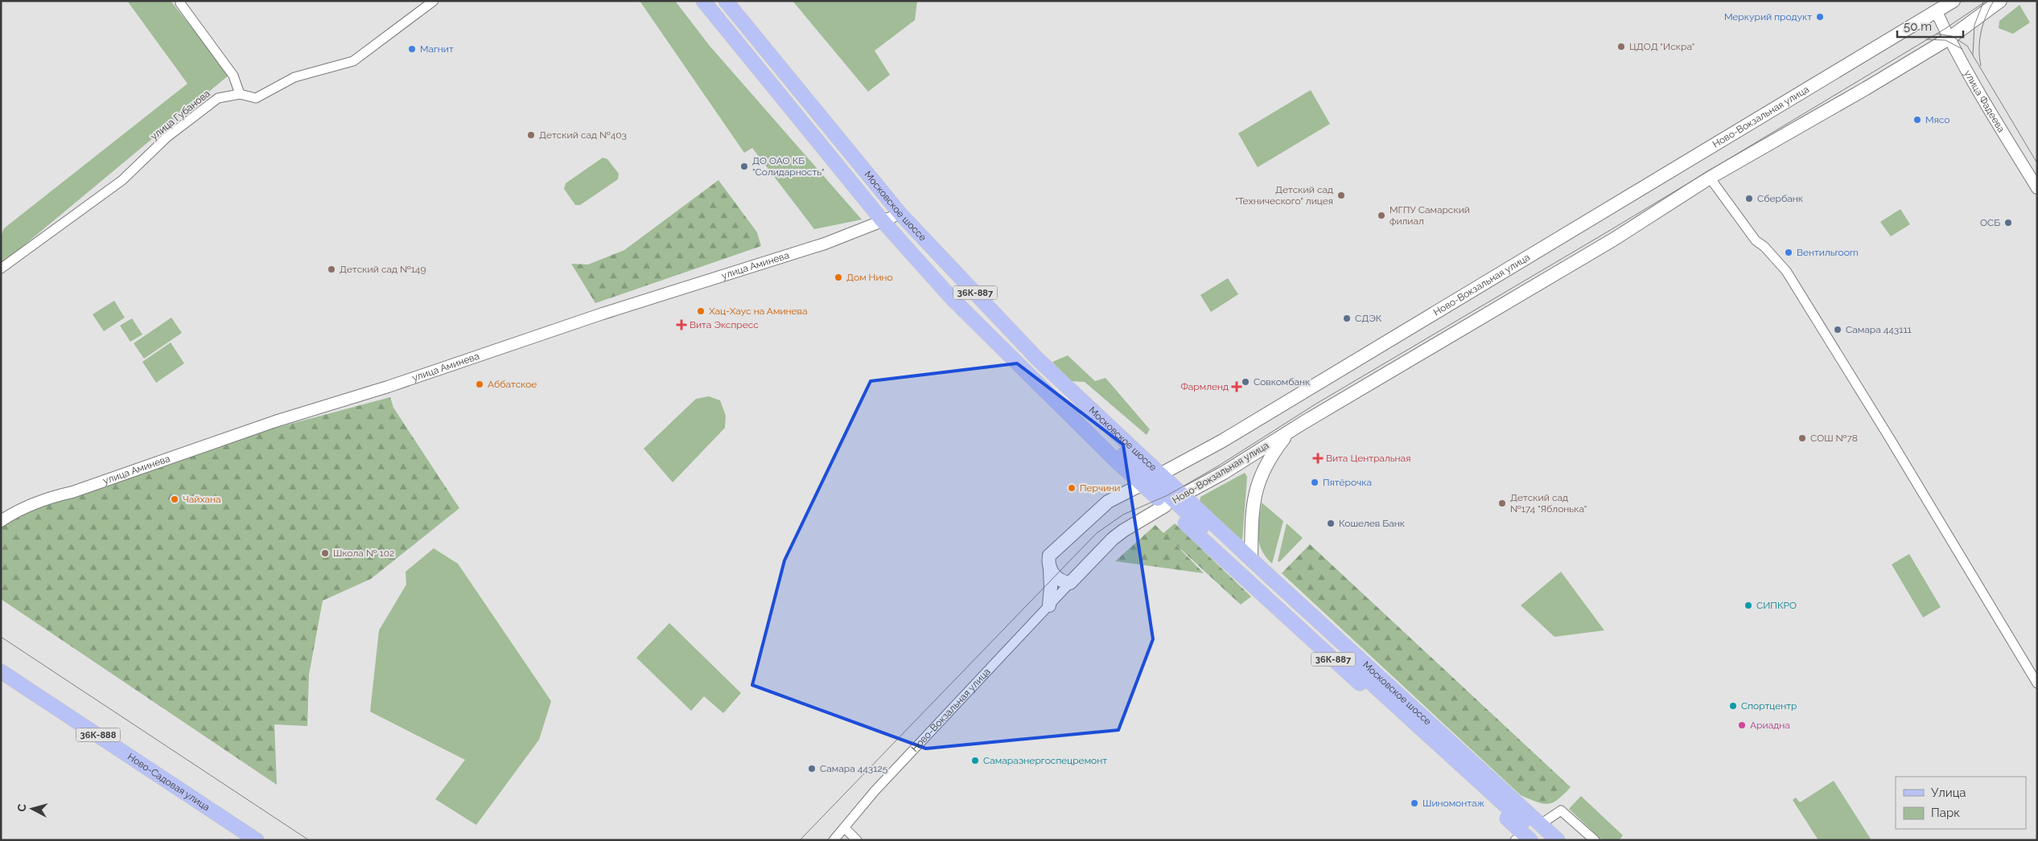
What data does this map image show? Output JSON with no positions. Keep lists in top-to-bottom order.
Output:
{
  "streets": {
    "main road": [
      "Ново-Вокзальная улица",
      "Московское шоссе",
      "36К-887",
      "36К-888",
      "Ново-Садовая улица"
    ],
    "street": ["улица Фадеева", "улица Губанова", "улица Аминева"]
  },
  "crossings": [
    ["улица Фадеева", "Ново-Вокзальная улица"],
    ["Ново-Вокзальная улица", "Московское шоссе"],
    ["Московское шоссе", "улица Аминева"]
  ],
  "places": {
    "other": [
      "Меркурий продукт",
      "ЦДОД \"Искра\"",
      "Магнит",
      "Мясо",
      "Детский сад №403",
      "ДО ОАО КБ \"Солидарность\"",
      "Детский сад \"Технического\" лицея",
      "Сбербанк",
      "МГПУ Самарский филиал",
      "ОСБ",
      "Вентильroom",
      "Детский сад №149",
      "Дом Нино",
      "Хац-Хаус на Аминева",
      "СДЭК",
      "Самара 443111",
      "Совкомбанк",
      "Аббатское",
      "СОШ №78",
      "Пятёрочка",
      "Перчини",
      "Чайхана",
      "Детский сад №174 \"Яблонька\"",
      "Кошелев Банк",
      "Школа № 102",
      "СИПКРО",
      "Спортцентр",
      "Ариадна",
      "Самараэнергоспецремонт",
      "Самара 443125",
      "Шиномонтаж"
    ],
    "health": ["Вита Экспресс", "Фармленд", "Вита Центральная"]
  },
  "legend": ["Улица", "Парк"],
  "scale_bar": "50 m",
  "north": "left"
}
